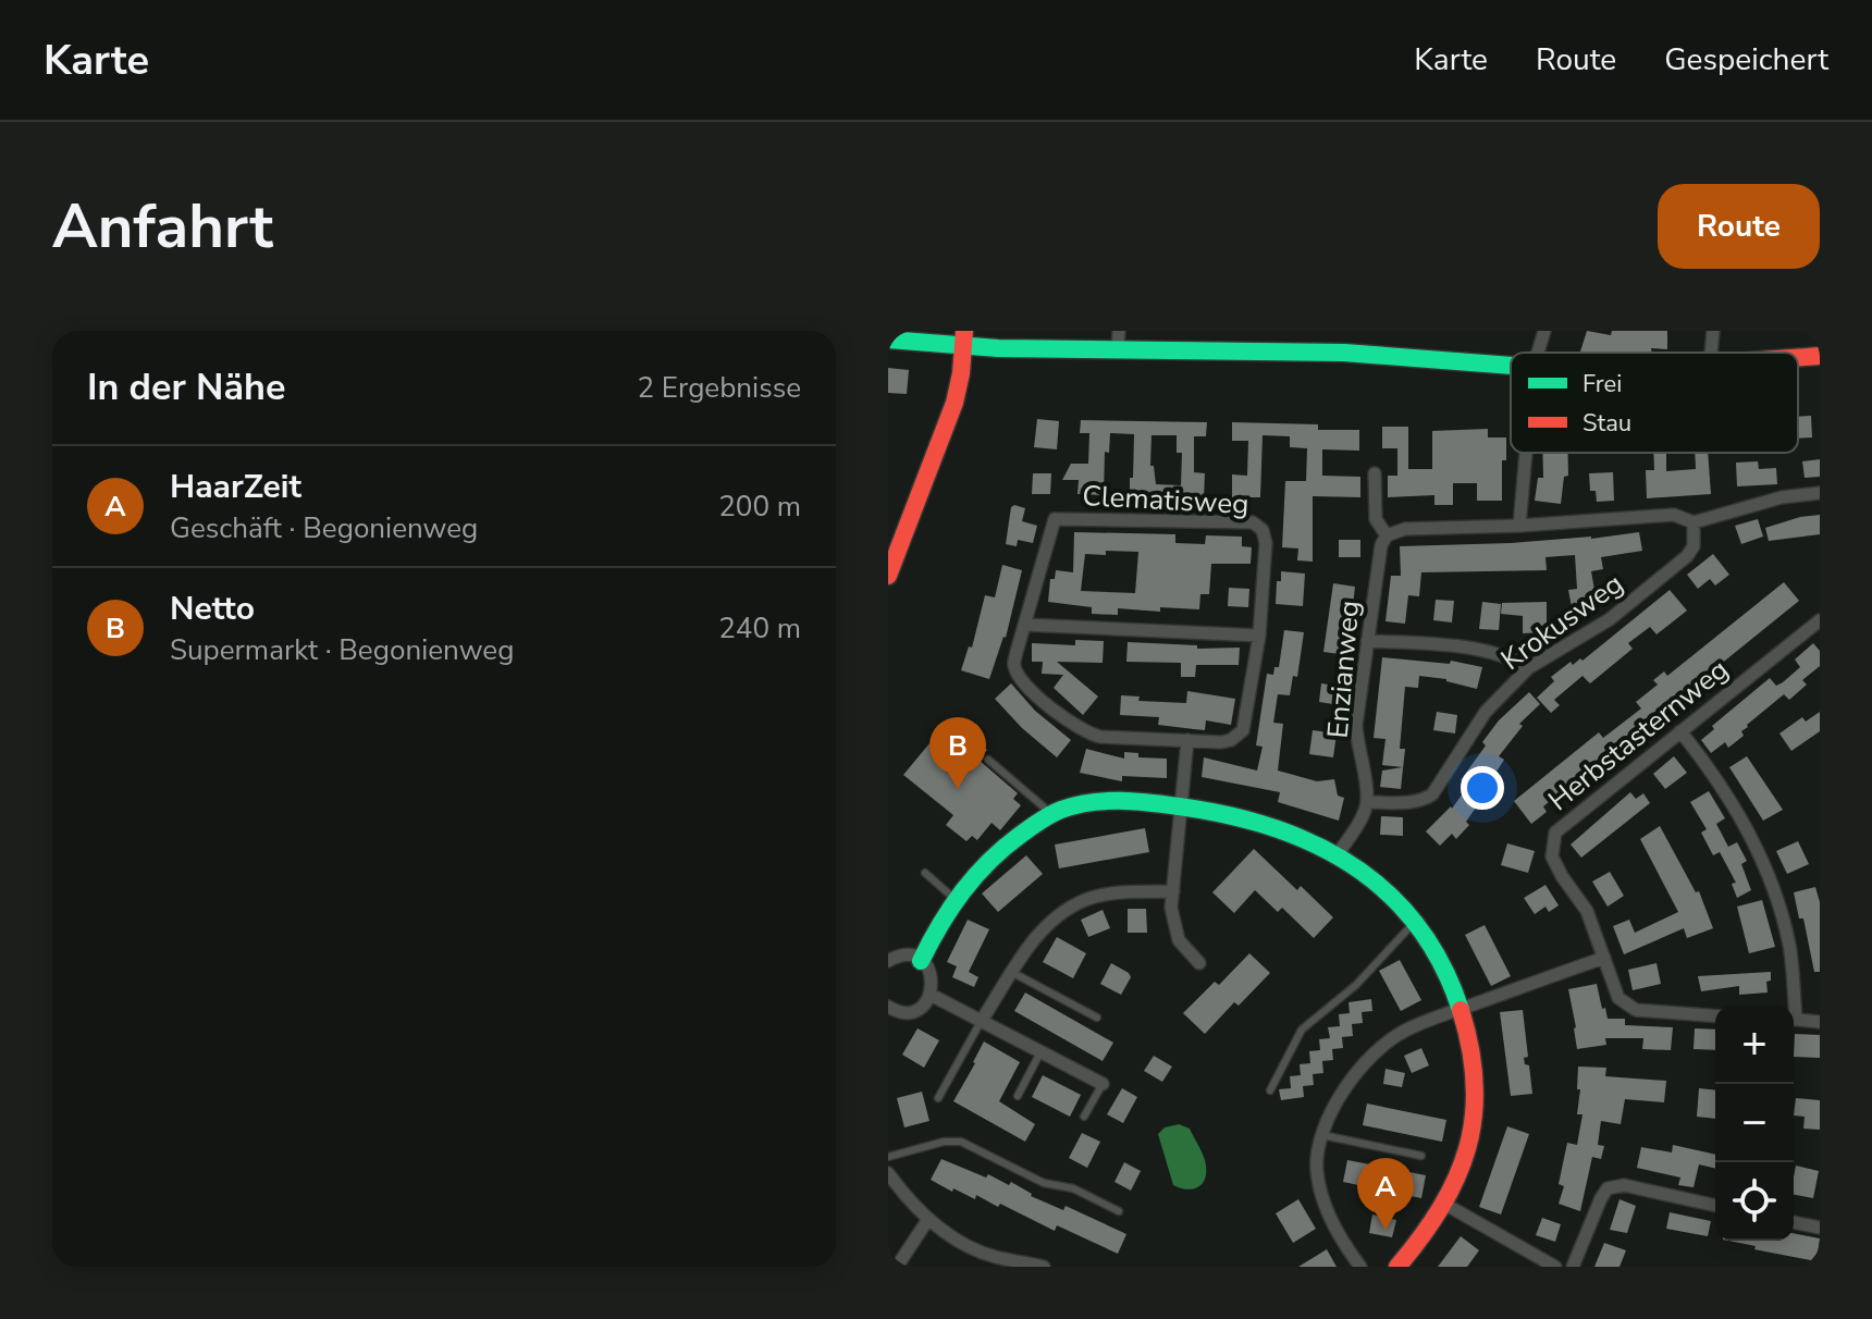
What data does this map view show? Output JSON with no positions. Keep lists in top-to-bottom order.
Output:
{
  "streets": {
    "street": [
      "Clematisweg",
      "Krokusweg",
      "Enzianweg",
      "Herbstasternweg"
    ]
  },
  "crossings": [
    ["Krokusweg", "Enzianweg"]
  ],
  "legend": ["Frei", "Stau"],
  "page": {
    "header": "Karte",
    "nav": ["Karte", "Route", "Gespeichert"],
    "buttons": "Route",
    "title": "Anfahrt",
    "heading": ["In der Nähe", "2 Ergebnisse"],
    "list": [
      {
        "mark": "A",
        "name": "HaarZeit",
        "note": "Geschäft · Begonienweg",
        "value": "200 m"
      },
      {
        "mark": "B",
        "name": "Netto",
        "note": "Supermarkt · Begonienweg",
        "value": "240 m"
      }
    ],
    "pins": ["B", "A"],
    "map_buttons": ["+", "−"]
  }
}
